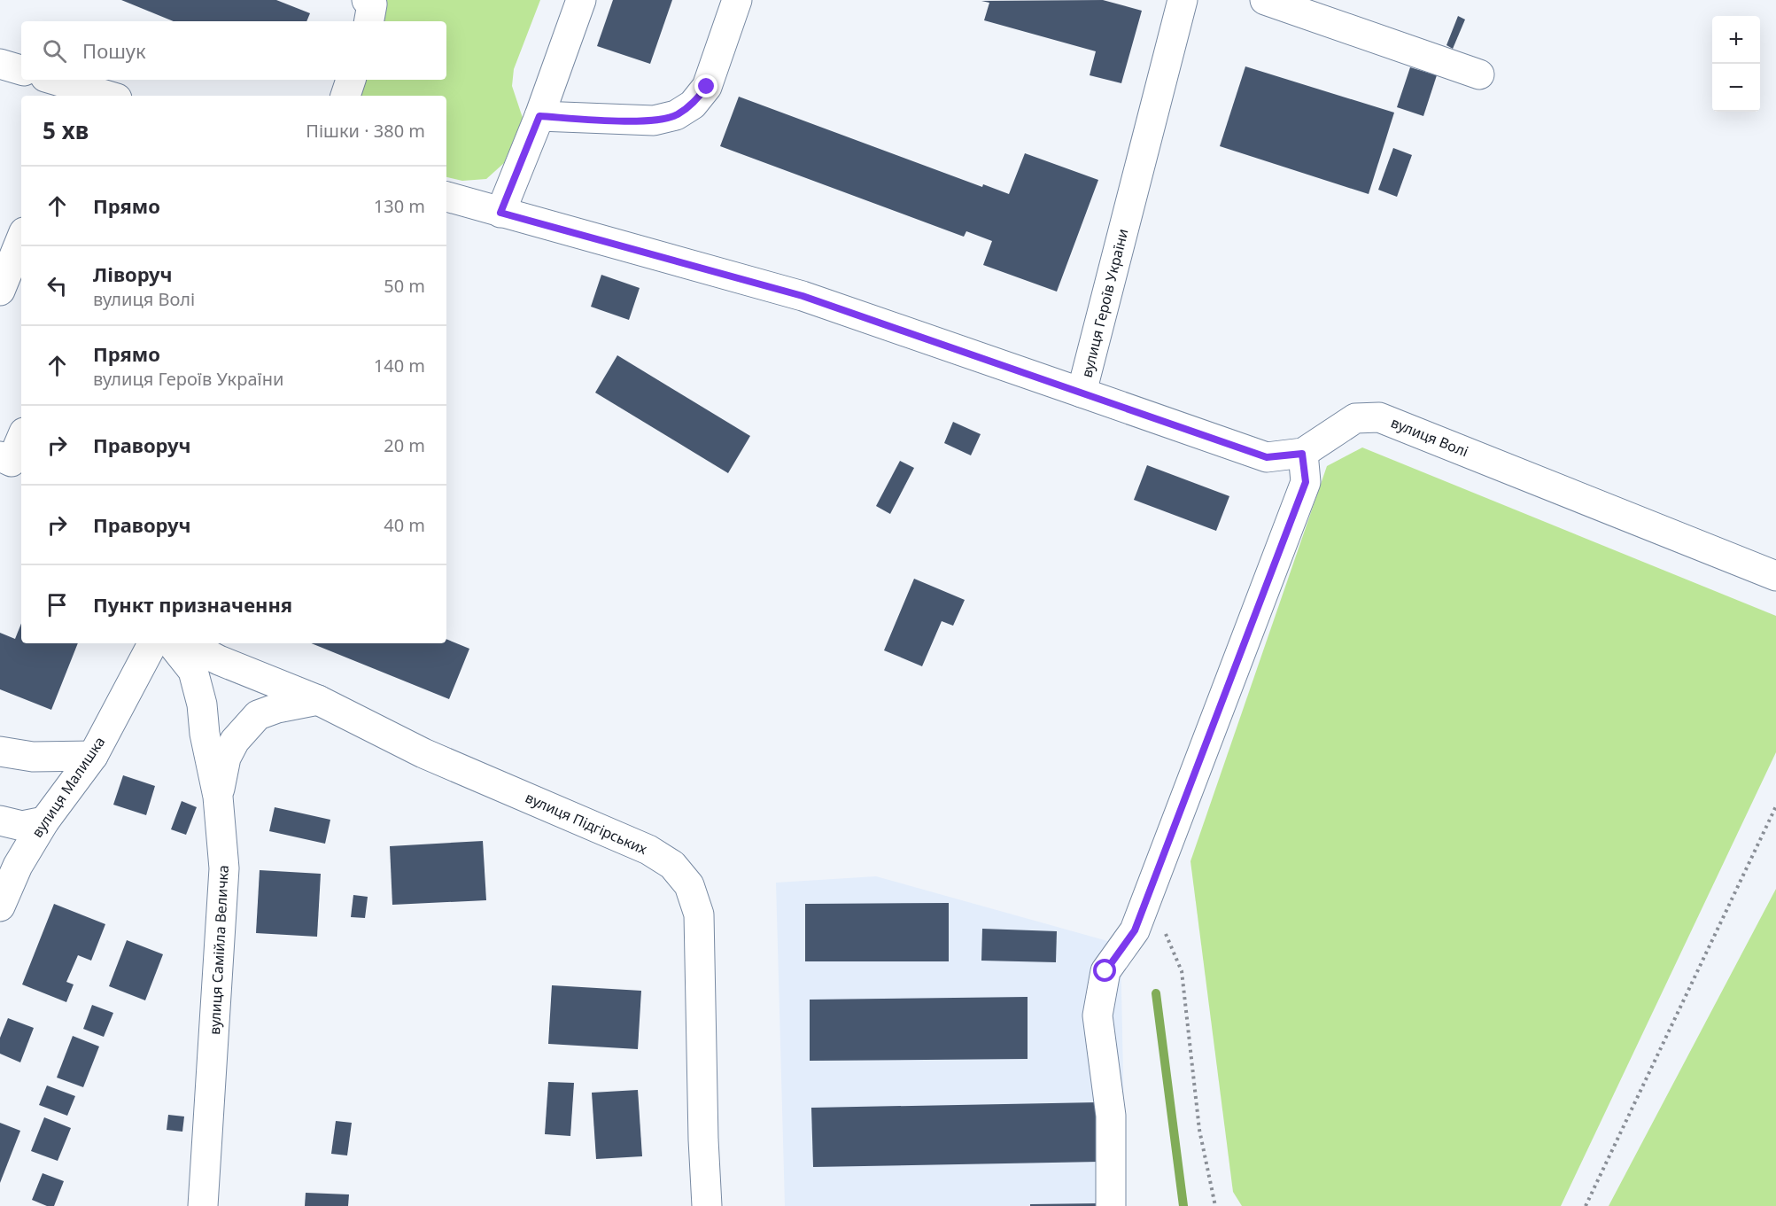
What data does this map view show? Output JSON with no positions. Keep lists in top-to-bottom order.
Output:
{
  "streets": {
    "street": [
      "вулиця Героїв України",
      "вулиця Волі",
      "вулиця Малишка",
      "вулиця Підгірських",
      "вулиця Самійла Величка"
    ]
  },
  "crossings": [
    ["вулиця Героїв України", "вулиця Волі"]
  ],
  "page": {
    "map_buttons": ["+", "−"],
    "search": "Пошук",
    "heading": ["5 хв", "Пішки · 380 m"],
    "list": [
      ["Прямо", "130 m"],
      ["Ліворуч", "вулиця Волі", "50 m"],
      ["Прямо", "вулиця Героїв України", "140 m"],
      ["Праворуч", "20 m"],
      ["Праворуч", "40 m"],
      "Пункт призначення"
    ]
  }
}
